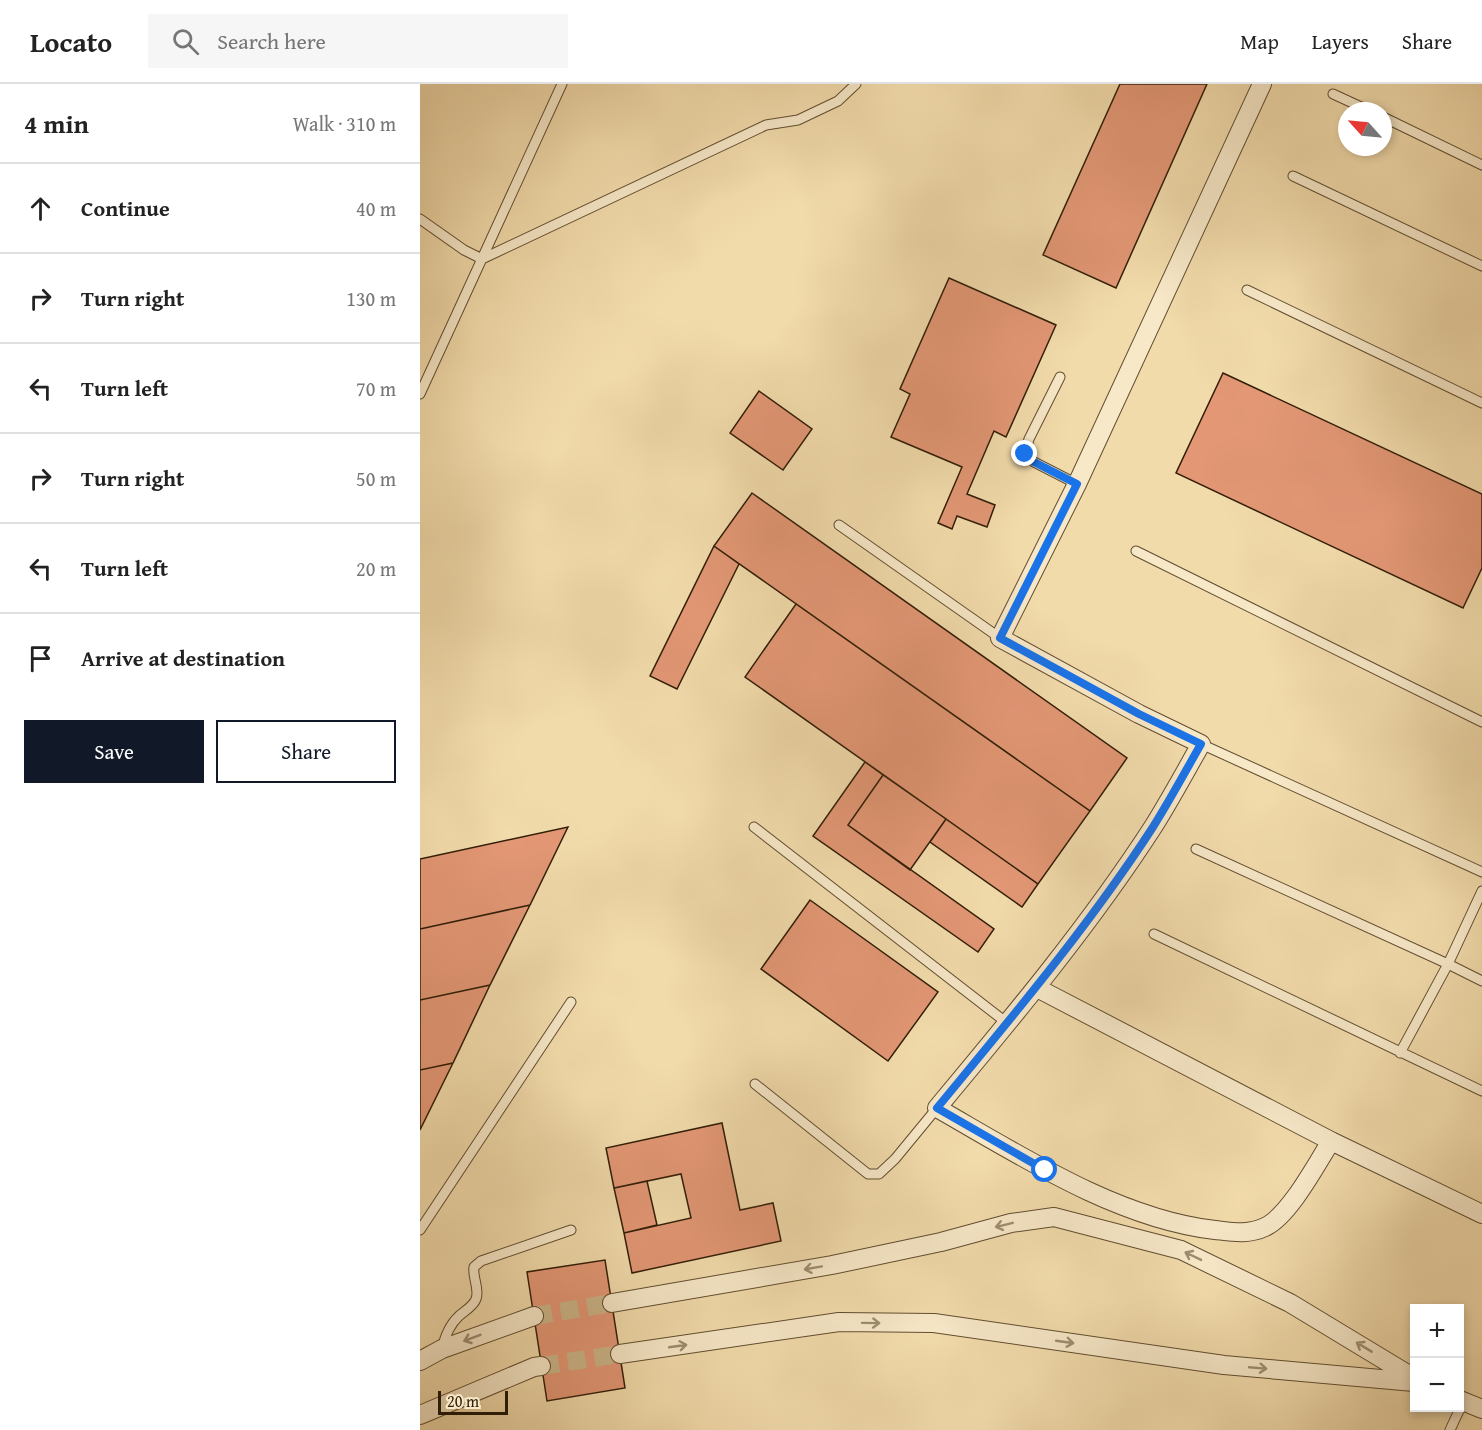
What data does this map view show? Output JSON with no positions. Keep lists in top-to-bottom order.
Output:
{
  "scale_bar": "20 m",
  "north": "top left",
  "page": {
    "header": "Locato",
    "search": "Search here",
    "nav": ["Map", "Layers", "Share"],
    "heading": ["4 min", "Walk · 310 m"],
    "list": [
      ["Continue", "40 m"],
      ["Turn right", "130 m"],
      ["Turn left", "70 m"],
      ["Turn right", "50 m"],
      ["Turn left", "20 m"],
      "Arrive at destination"
    ],
    "buttons": ["Save", "Share"],
    "map_buttons": ["+", "−"],
    "scale": "20 m"
  }
}
